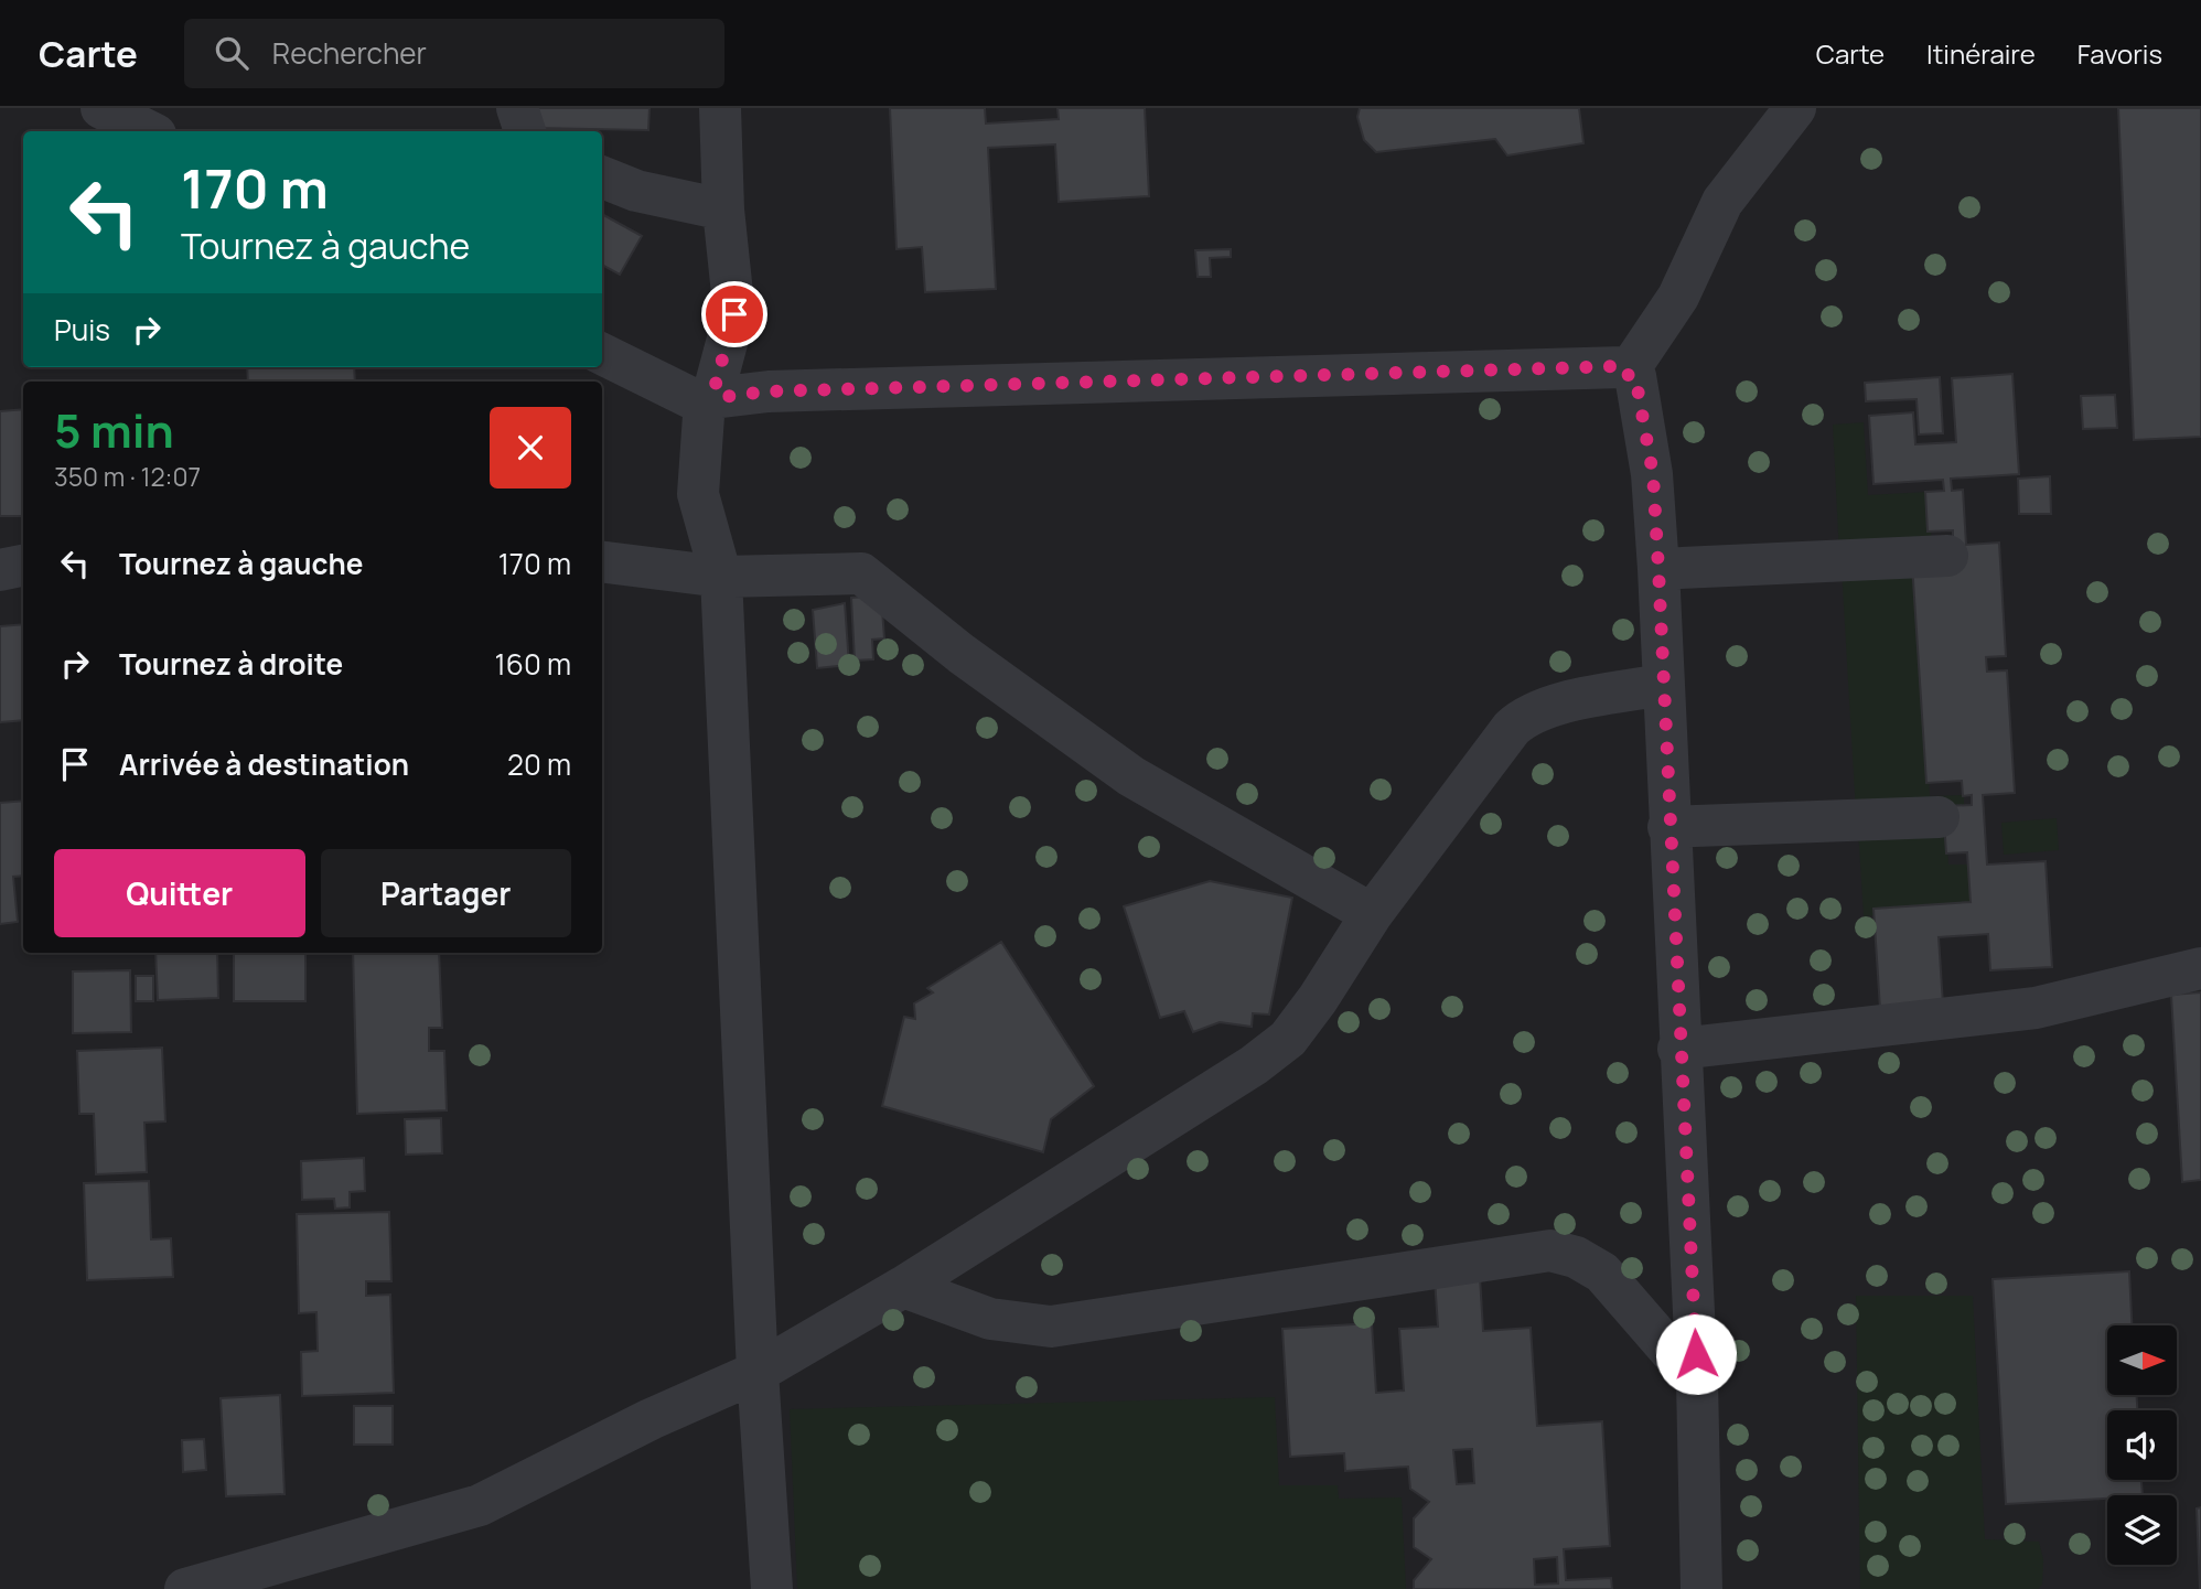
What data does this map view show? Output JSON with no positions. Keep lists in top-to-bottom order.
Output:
{
  "north": "right",
  "page": {
    "header": "Carte",
    "search": "Rechercher",
    "nav": ["Carte", "Itinéraire", "Favoris"],
    "turn": ["170 m", "Tournez à gauche"],
    "then": "Puis",
    "heading": ["5 min", "350 m · 12:07"],
    "list": [
      {
        "name": "Tournez à gauche",
        "value": "170 m"
      },
      {
        "name": "Tournez à droite",
        "value": "160 m"
      },
      {
        "name": "Arrivée à destination",
        "value": "20 m"
      }
    ],
    "buttons": ["Quitter", "Partager"]
  }
}
